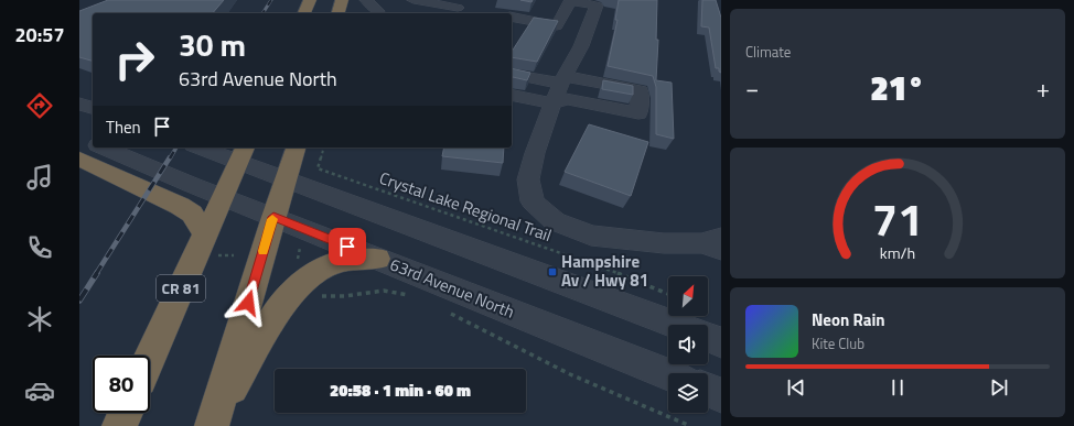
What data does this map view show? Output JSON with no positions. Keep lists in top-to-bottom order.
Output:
{
  "streets": {
    "highway": ["CR 81"],
    "street": ["63rd Avenue North"],
    "path": ["Crystal Lake Regional Trail"]
  },
  "crossings": [
    ["CR 81", "63rd Avenue North"]
  ],
  "places": {
    "transit": ["Hampshire Av / Hwy 81"]
  },
  "north": "top right",
  "page": {
    "tabs": "20:57",
    "tile": "Climate",
    "turn": ["30 m", "63rd Avenue North"],
    "heat": ["−", "21°", "+"],
    "then": "Then",
    "song": ["Neon Rain", "Kite Club"],
    "limit": "80",
    "trip": "20:58 · 1 min · 60 m",
    "gauge": ["71", "km/h"]
  }
}
